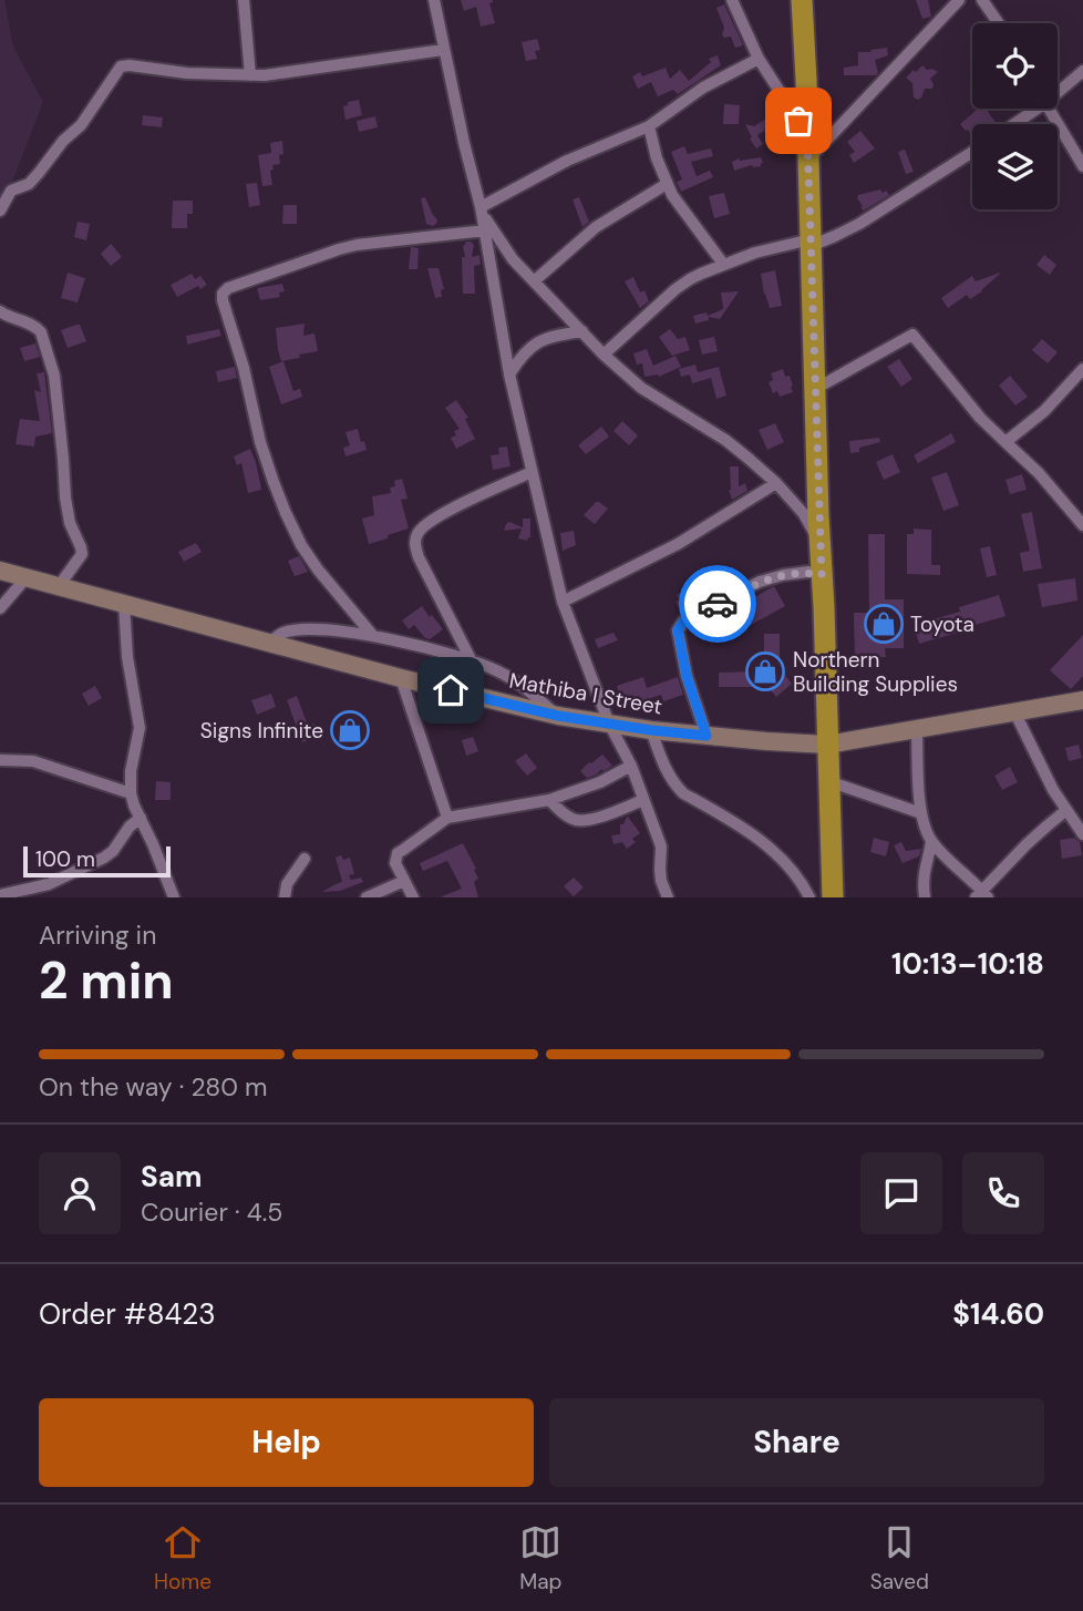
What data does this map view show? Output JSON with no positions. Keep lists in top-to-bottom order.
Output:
{
  "streets": {
    "street": ["Mathiba I Street"]
  },
  "places": {
    "shop": ["Toyota", "Northern Building Supplies", "Signs Infinite"]
  },
  "scale_bar": "100 m",
  "page": {
    "scale": "100 m",
    "heading": ["2 min", "Arriving in", "10:13–10:18"],
    "panel": [
      "Sam",
      "Courier · 4.5",
      "Order #8423",
      "$14.60"
    ],
    "bar": "On the way · 280 m",
    "buttons": ["Help", "Share"],
    "tabs": ["Home", "Map", "Saved"]
  }
}
